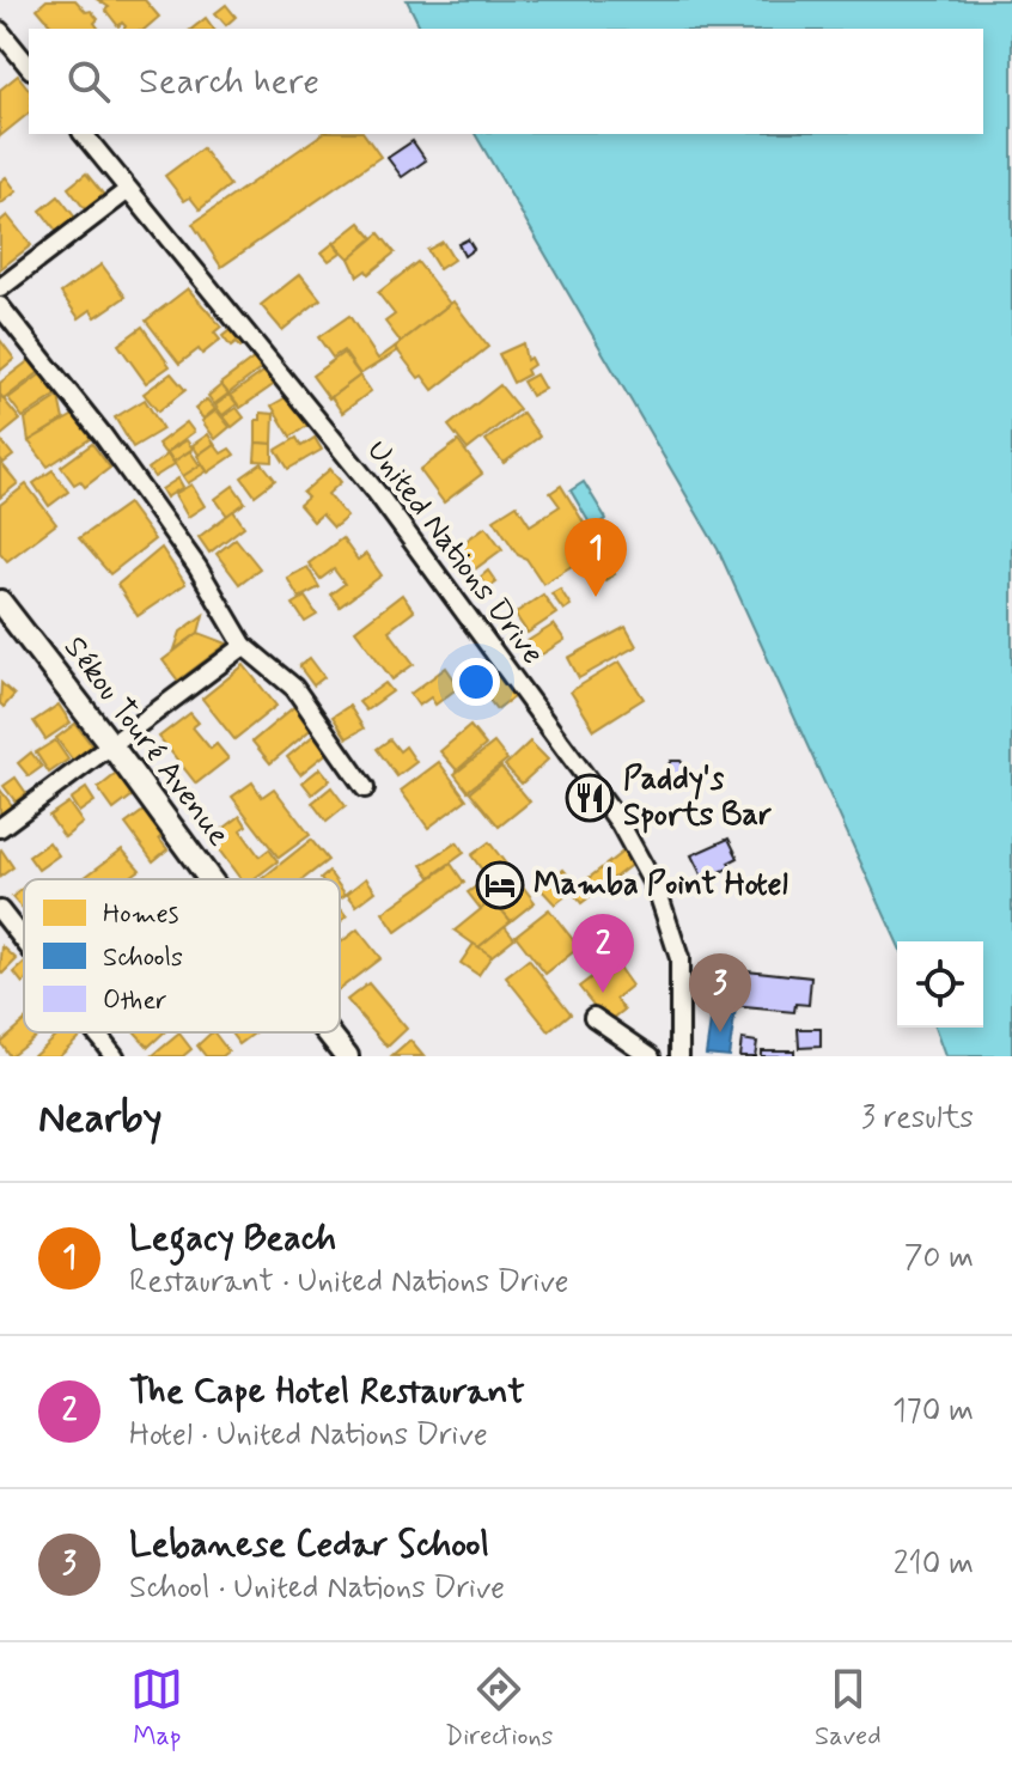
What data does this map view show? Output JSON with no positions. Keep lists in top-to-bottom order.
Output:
{
  "streets": {
    "main road": ["Sékou Touré Avenue"],
    "street": ["United Nations Drive"]
  },
  "places": {
    "restaurant": ["Paddy's Sports Bar"],
    "hotel": ["Mamba Point Hotel"]
  },
  "legend": ["Homes", "Schools", "Other"],
  "page": {
    "search": "Search here",
    "pins": ["1", "2", "3"],
    "heading": ["Nearby", "3 results"],
    "list": [
      {
        "mark": "1",
        "name": "Legacy Beach",
        "note": "Restaurant · United Nations Drive",
        "value": "70 m"
      },
      {
        "mark": "2",
        "name": "The Cape Hotel Restaurant",
        "note": "Hotel · United Nations Drive",
        "value": "170 m"
      },
      {
        "mark": "3",
        "name": "Lebanese Cedar School",
        "note": "School · United Nations Drive",
        "value": "210 m"
      }
    ],
    "nav": ["Map", "Directions", "Saved"]
  }
}
